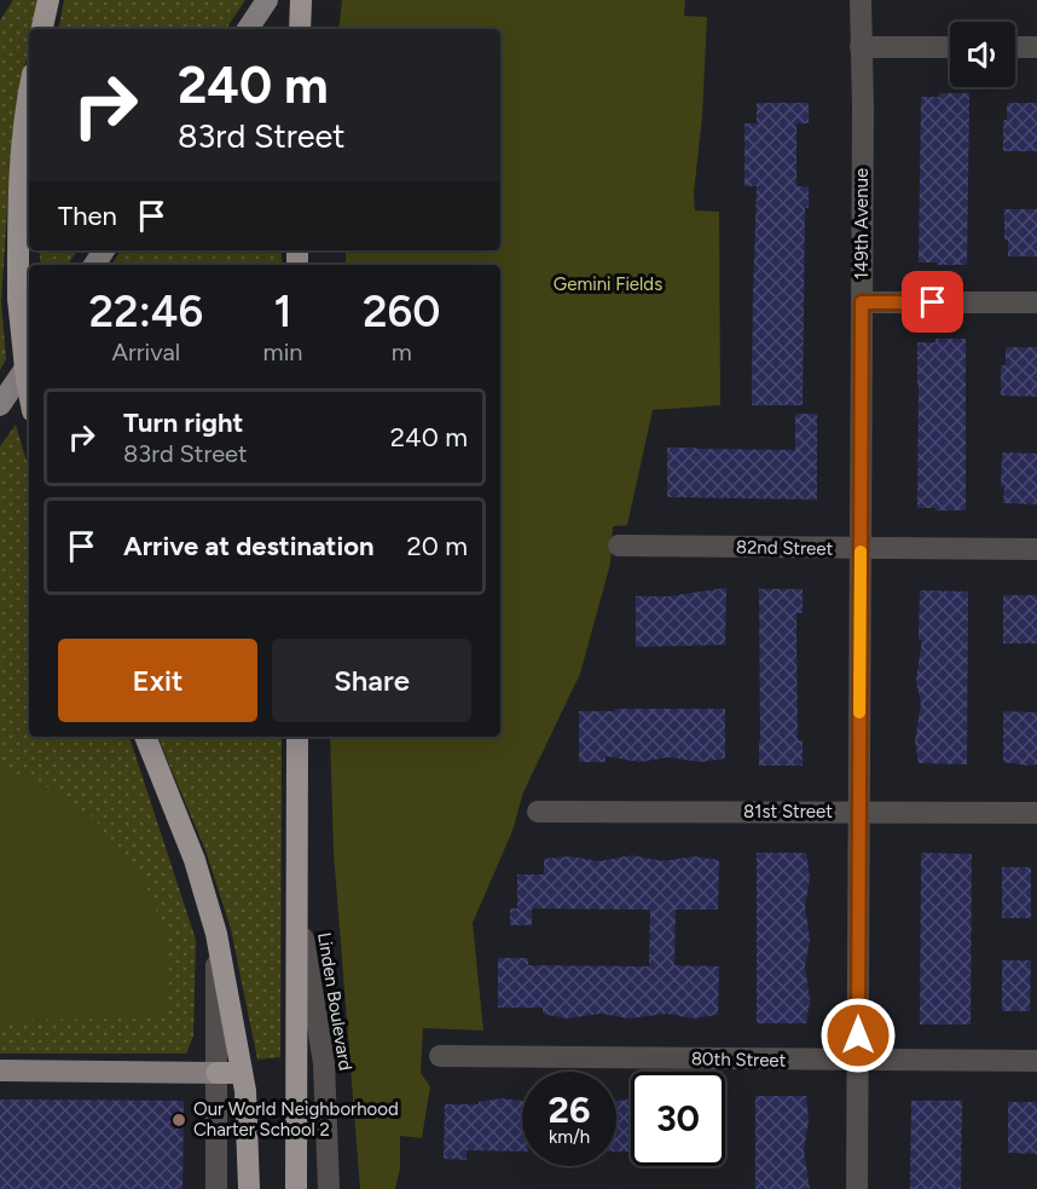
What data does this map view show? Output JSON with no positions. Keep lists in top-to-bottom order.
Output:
{
  "streets": {
    "highway": ["Linden Boulevard"],
    "street": [
      "149th Avenue",
      "82nd Street",
      "81st Street",
      "80th Street"
    ]
  },
  "crossings": [
    ["149th Avenue", "82nd Street"],
    ["149th Avenue", "81st Street"],
    ["149th Avenue", "80th Street"]
  ],
  "parks": ["Gemini Fields"],
  "places": ["Our World Neighborhood Charter School 2"],
  "page": {
    "turn": ["240 m", "83rd Street"],
    "then": "Then",
    "eta": [
      "22:46",
      "Arrival",
      "1",
      "min",
      "260",
      "m"
    ],
    "list": [
      {
        "name": "Turn right",
        "note": "83rd Street",
        "value": "240 m"
      },
      {
        "name": "Arrive at destination",
        "value": "20 m"
      }
    ],
    "buttons": ["Exit", "Share"],
    "speed": "26 km/h",
    "limit": "30"
  }
}
